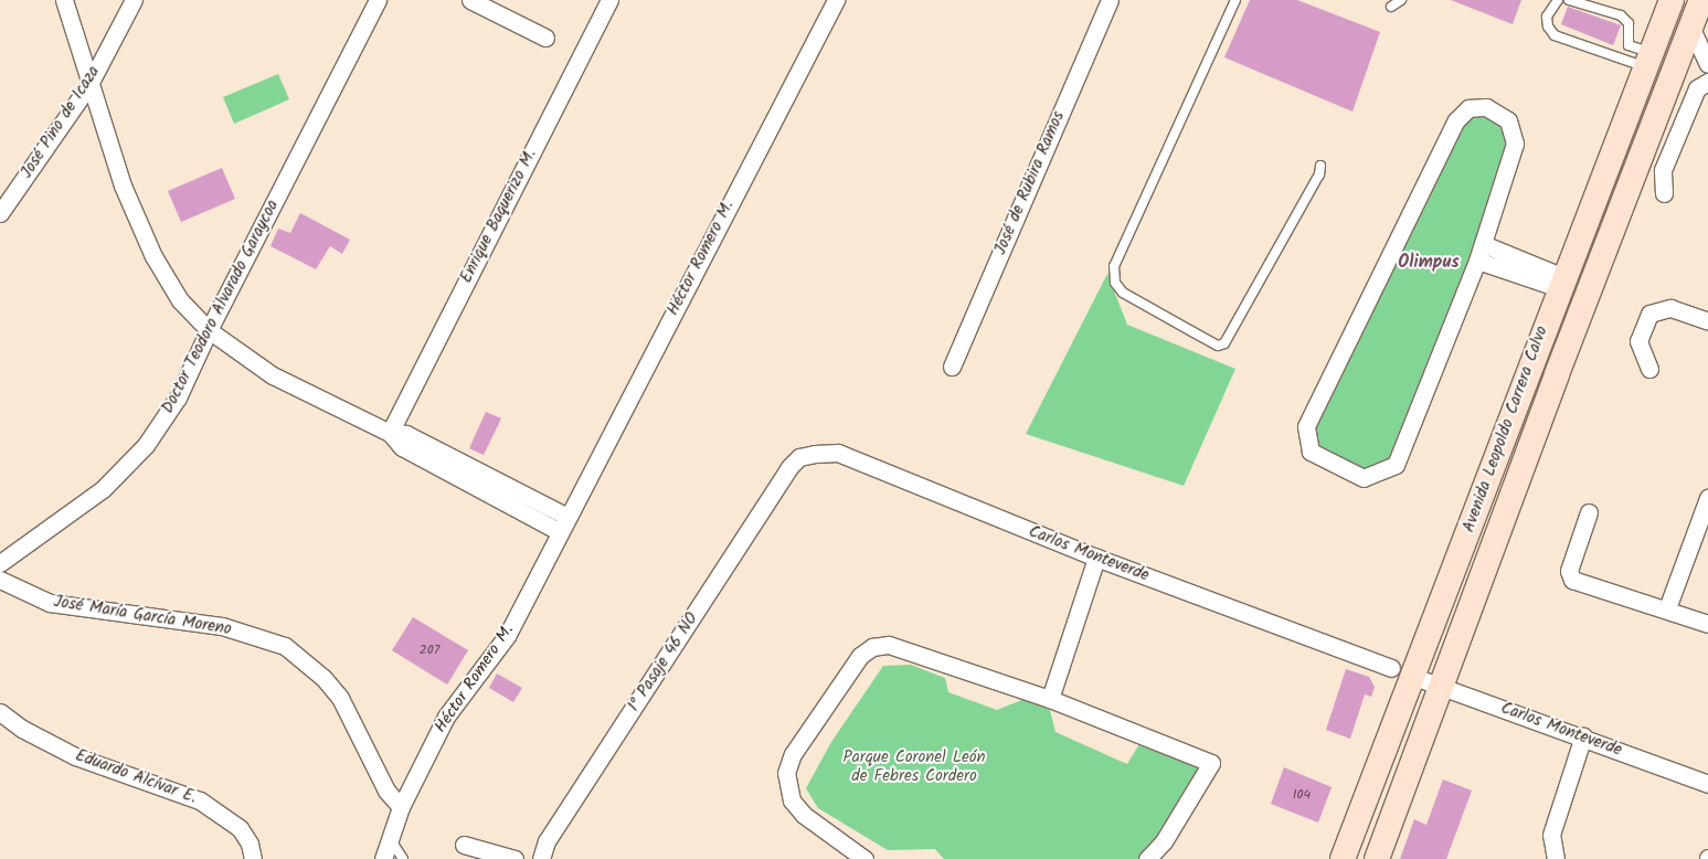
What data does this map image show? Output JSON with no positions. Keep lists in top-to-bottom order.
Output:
{
  "streets": {
    "main road": ["Avenida Leopoldo Carrera Calvo"],
    "street": [
      "José Pino de Icaza",
      "José de Rubira Ramos",
      "Enrique Baquerizo M.",
      "Héctor Romero M.",
      "Doctor Teodoro Alvarado Garaycoa",
      "Carlos Monteverde",
      "José María García Moreno",
      "1° Pasaje 46 NO",
      "Eduardo Alcívar E."
    ]
  },
  "crossings": [
    ["Héctor Romero M.", "José María García Moreno"],
    ["Avenida Leopoldo Carrera Calvo", "Carlos Monteverde"],
    ["Carlos Monteverde", "1° Pasaje 46 NO"]
  ],
  "districts": ["Olimpus"],
  "parks": ["Parque Coronel León de Febres Cordero"],
  "house_numbers": ["207", "104"]
}
